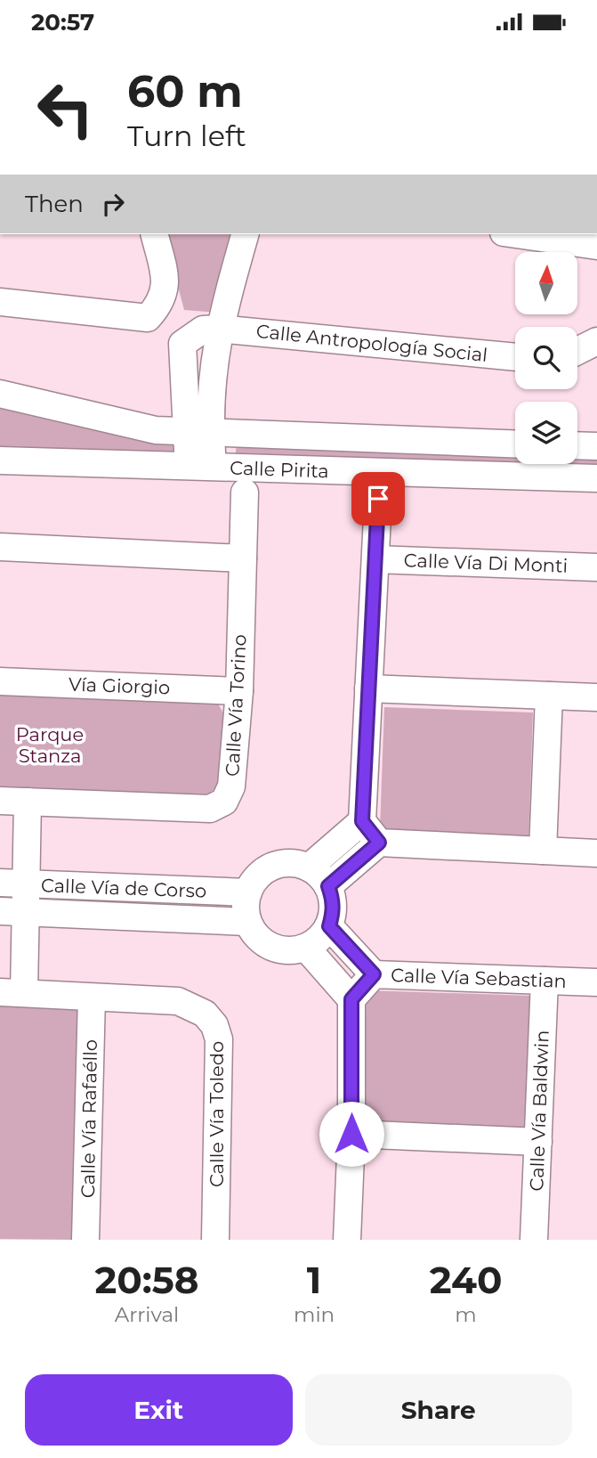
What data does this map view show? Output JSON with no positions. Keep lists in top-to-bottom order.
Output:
{
  "streets": {
    "street": [
      "Calle Antropología Social",
      "Calle Pirita",
      "Calle Vía Di Monti",
      "Vía Giorgio",
      "Calle Vía Torino",
      "Calle Vía de Corso",
      "Calle Vía Sebastian",
      "Calle Vía Baldwin",
      "Calle Vía Toledo",
      "Calle Vía Rafaéllo"
    ]
  },
  "crossings": [
    ["Vía Giorgio", "Calle Vía Torino"],
    ["Calle Vía Sebastian", "Calle Vía Baldwin"],
    ["Calle Vía Toledo", "Calle Vía Rafaéllo"]
  ],
  "parks": ["Parque Stanza"],
  "north": "top",
  "page": {
    "status": "20:57",
    "turn": ["60 m", "Turn left"],
    "then": "Then",
    "eta": [
      "20:58",
      "Arrival",
      "1",
      "min",
      "240",
      "m"
    ],
    "buttons": ["Exit", "Share"]
  }
}
